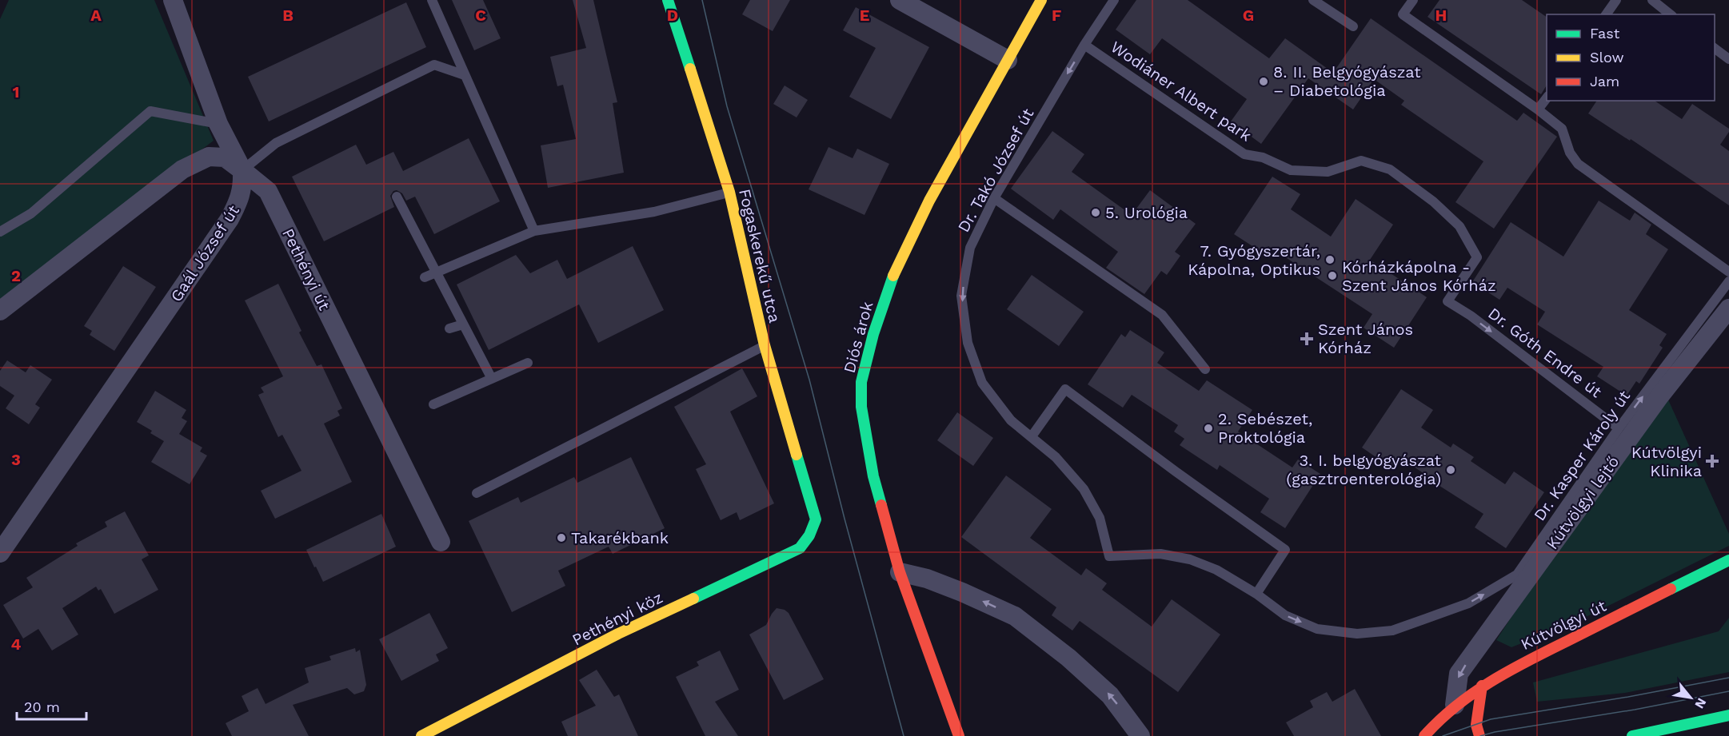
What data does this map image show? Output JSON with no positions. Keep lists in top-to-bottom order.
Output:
{
  "streets": {
    "street": [
      "Gaál József út",
      "Fogaskerekű utca",
      "Pethényi út",
      "Diós árok",
      "Kútvölgyi lejtő",
      "Pethényi köz",
      "Kútvölgyi út"
    ],
    "lane": [
      "Wodiáner Albert park",
      "Dr. Takó József út",
      "Dr. Góth Endre út",
      "Dr. Kasper Károly út"
    ]
  },
  "crossings": [
    ["Wodiáner Albert park", "Dr. Takó József út"],
    ["Wodiáner Albert park", "Dr. Góth Endre út"],
    ["Dr. Takó József út", "Dr. Kasper Károly út"],
    ["Gaál József út", "Pethényi út"],
    ["Fogaskerekű utca", "Pethényi köz"],
    ["Dr. Góth Endre út", "Dr. Kasper Károly út"],
    ["Kútvölgyi lejtő", "Kútvölgyi út"]
  ],
  "one_way": [
    "Dr. Takó József út",
    "Dr. Góth Endre út",
    "Dr. Kasper Károly út",
    "Kútvölgyi lejtő"
  ],
  "places": {
    "other": [
      "8. II. Belgyógyászat – Diabetológia",
      "5. Urológia",
      "7. Gyógyszertár, Kápolna, Optikus",
      "Kórházkápolna - Szent János Kórház",
      "2. Sebészet, Proktológia",
      "3. I. belgyógyászat (gasztroenterológia)",
      "Takarékbank"
    ],
    "health": ["Szent János Kórház", "Kútvölgyi Klinika"]
  },
  "legend": ["Fast", "Slow", "Jam"],
  "scale_bar": "20 m",
  "north": "bottom right",
  "grid": {
    "columns": [
      "A",
      "B",
      "C",
      "D",
      "E",
      "F",
      "G",
      "H"
    ],
    "rows": [
      "1",
      "2",
      "3",
      "4"
    ]
  }
}
